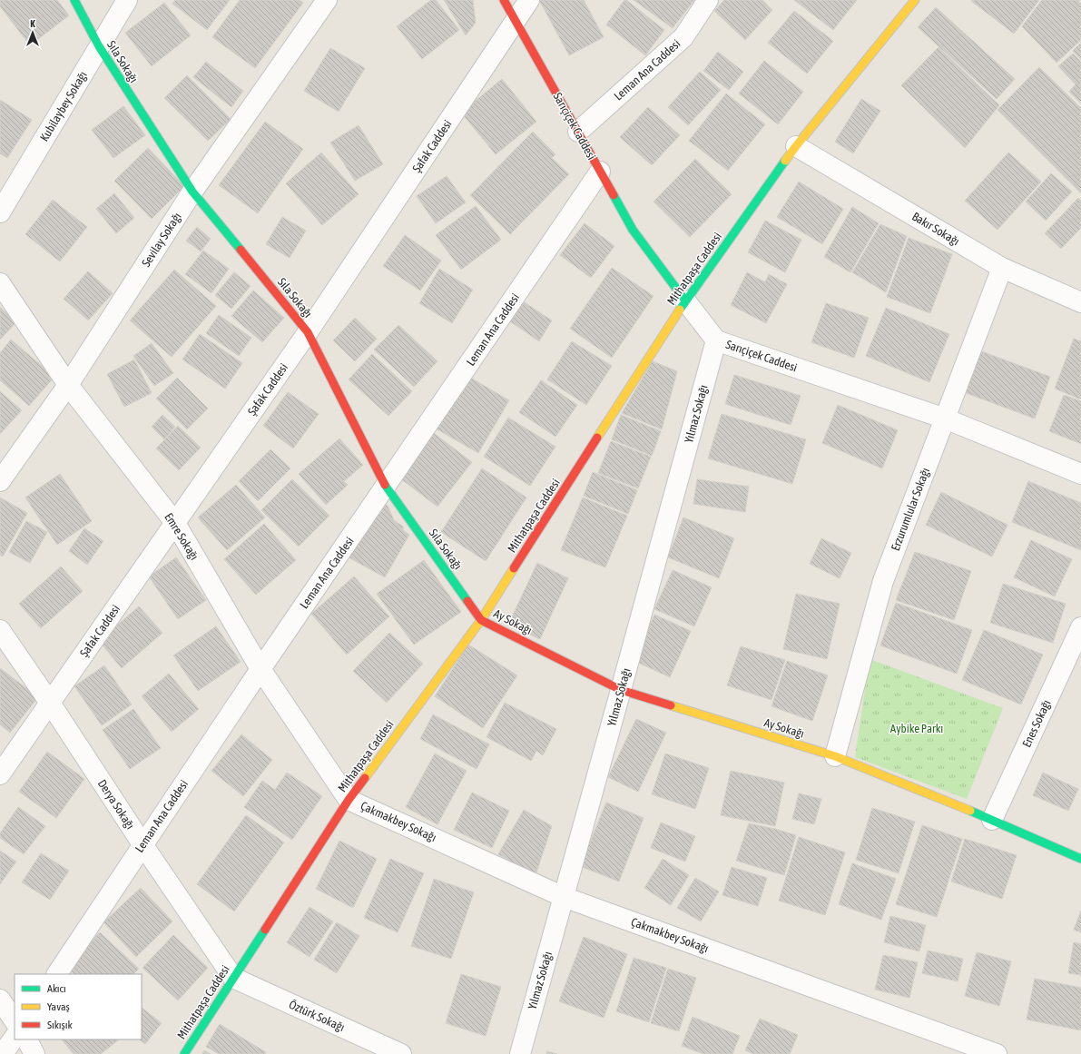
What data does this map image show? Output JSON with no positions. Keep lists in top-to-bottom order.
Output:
{
  "streets": {
    "street": [
      "Sıla Sokağı",
      "Leman Ana Caddesi",
      "Kubilaybey Sokağı",
      "Sarıçiçek Caddesi",
      "Şafak Caddesi",
      "Bakır Sokağı",
      "Sevilay Sokağı",
      "Mithatpaşa Caddesi",
      "Yılmaz Sokağı",
      "Erzurumlular Sokağı",
      "Emre Sokağı",
      "Ay Sokağı",
      "Enes Sokağı",
      "Derya Sokağı",
      "Çakmakbey Sokağı",
      "Öztürk Sokağı"
    ]
  },
  "crossings": [
    ["Sıla Sokağı", "Leman Ana Caddesi"],
    ["Sıla Sokağı", "Kubilaybey Sokağı"],
    ["Sıla Sokağı", "Şafak Caddesi"],
    ["Sıla Sokağı", "Sevilay Sokağı"],
    ["Sıla Sokağı", "Mithatpaşa Caddesi"],
    ["Sıla Sokağı", "Ay Sokağı"],
    ["Leman Ana Caddesi", "Sarıçiçek Caddesi"],
    ["Leman Ana Caddesi", "Emre Sokağı"],
    ["Leman Ana Caddesi", "Derya Sokağı"],
    ["Sarıçiçek Caddesi", "Şafak Caddesi"],
    ["Sarıçiçek Caddesi", "Mithatpaşa Caddesi"],
    ["Sarıçiçek Caddesi", "Yılmaz Sokağı"],
    ["Sarıçiçek Caddesi", "Erzurumlular Sokağı"],
    ["Şafak Caddesi", "Emre Sokağı"],
    ["Şafak Caddesi", "Derya Sokağı"],
    ["Bakır Sokağı", "Mithatpaşa Caddesi"],
    ["Bakır Sokağı", "Erzurumlular Sokağı"],
    ["Sevilay Sokağı", "Emre Sokağı"],
    ["Mithatpaşa Caddesi", "Emre Sokağı"],
    ["Mithatpaşa Caddesi", "Ay Sokağı"],
    ["Mithatpaşa Caddesi", "Derya Sokağı"],
    ["Mithatpaşa Caddesi", "Çakmakbey Sokağı"],
    ["Mithatpaşa Caddesi", "Öztürk Sokağı"],
    ["Yılmaz Sokağı", "Ay Sokağı"],
    ["Yılmaz Sokağı", "Çakmakbey Sokağı"],
    ["Erzurumlular Sokağı", "Ay Sokağı"],
    ["Emre Sokağı", "Çakmakbey Sokağı"],
    ["Ay Sokağı", "Enes Sokağı"],
    ["Derya Sokağı", "Öztürk Sokağı"]
  ],
  "parks": ["Aybike Parkı"],
  "legend": ["Akıcı", "Yavaş", "Sıkışık"],
  "north": "top"
}
